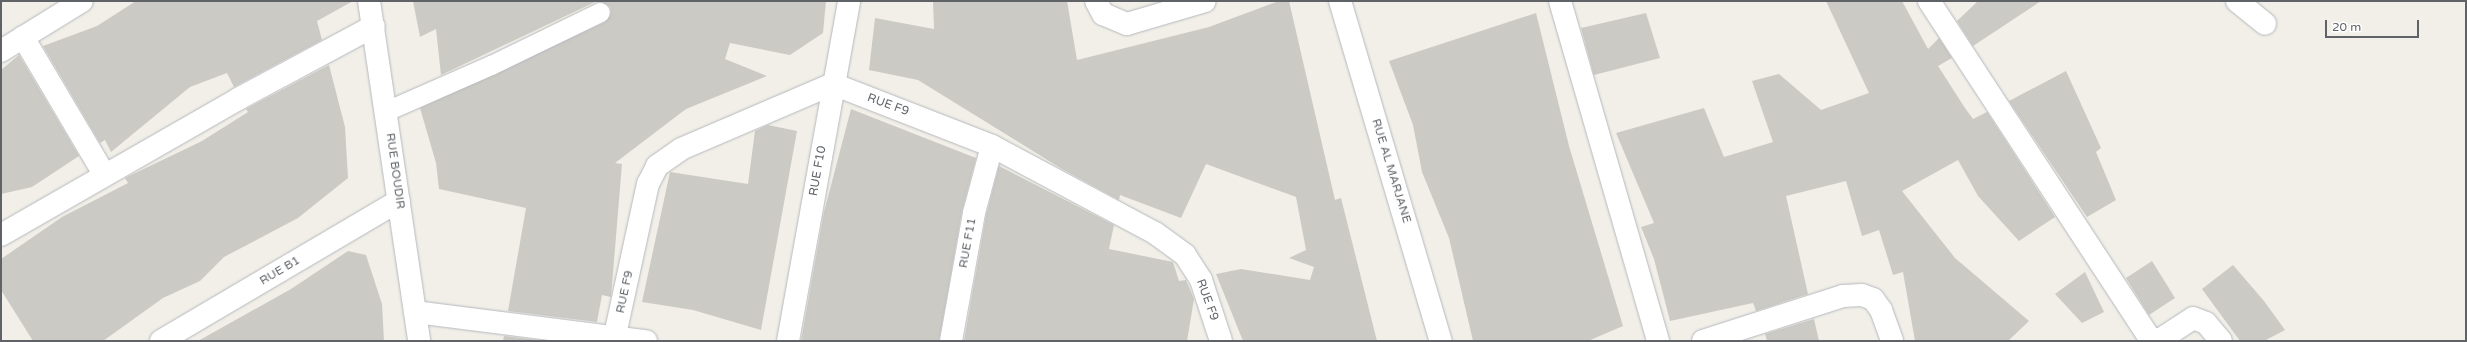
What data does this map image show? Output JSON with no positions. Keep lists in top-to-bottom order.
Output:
{
  "streets": {
    "street": [
      "RUE F9",
      "RUE BOUDIR",
      "RUE F10",
      "RUE AL MARJANE",
      "RUE F11",
      "RUE B1"
    ]
  },
  "crossings": [
    ["RUE F9", "RUE F10"],
    ["RUE F9", "RUE F11"],
    ["RUE BOUDIR", "RUE B1"]
  ],
  "scale_bar": "20 m"
}
